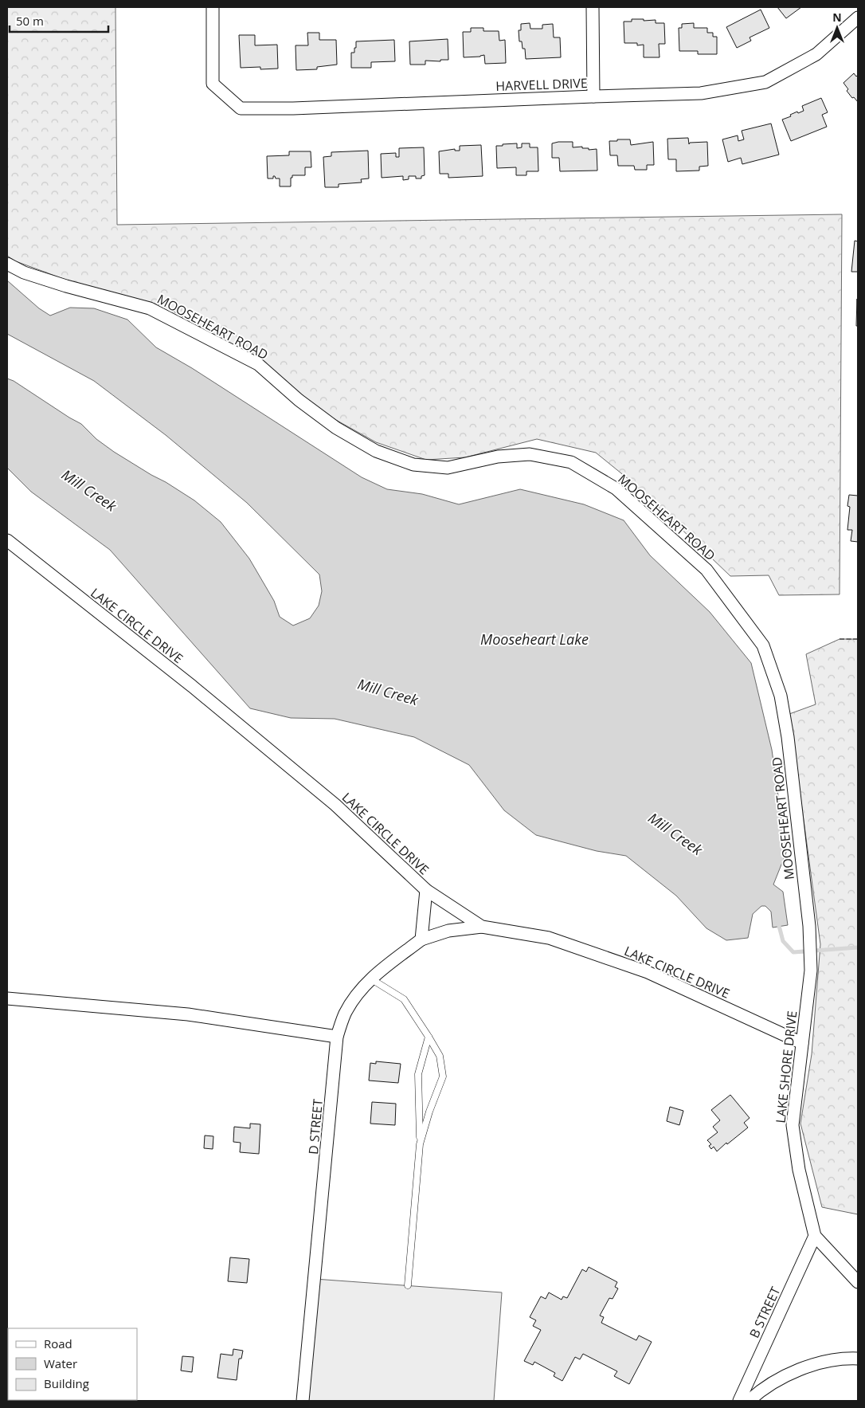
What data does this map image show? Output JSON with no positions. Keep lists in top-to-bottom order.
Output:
{
  "streets": {
    "street": [
      "HARVELL DRIVE",
      "MOOSEHEART ROAD",
      "LAKE CIRCLE DRIVE",
      "LAKE SHORE DRIVE",
      "D STREET",
      "B STREET"
    ]
  },
  "crossings": [
    ["MOOSEHEART ROAD", "LAKE SHORE DRIVE"],
    ["LAKE CIRCLE DRIVE", "LAKE SHORE DRIVE"],
    ["LAKE CIRCLE DRIVE", "D STREET"],
    ["LAKE SHORE DRIVE", "B STREET"]
  ],
  "water": ["Mill Creek", "Mooseheart Lake"],
  "legend": ["Road", "Water", "Building"],
  "scale_bar": "50 m",
  "north": "top"
}
